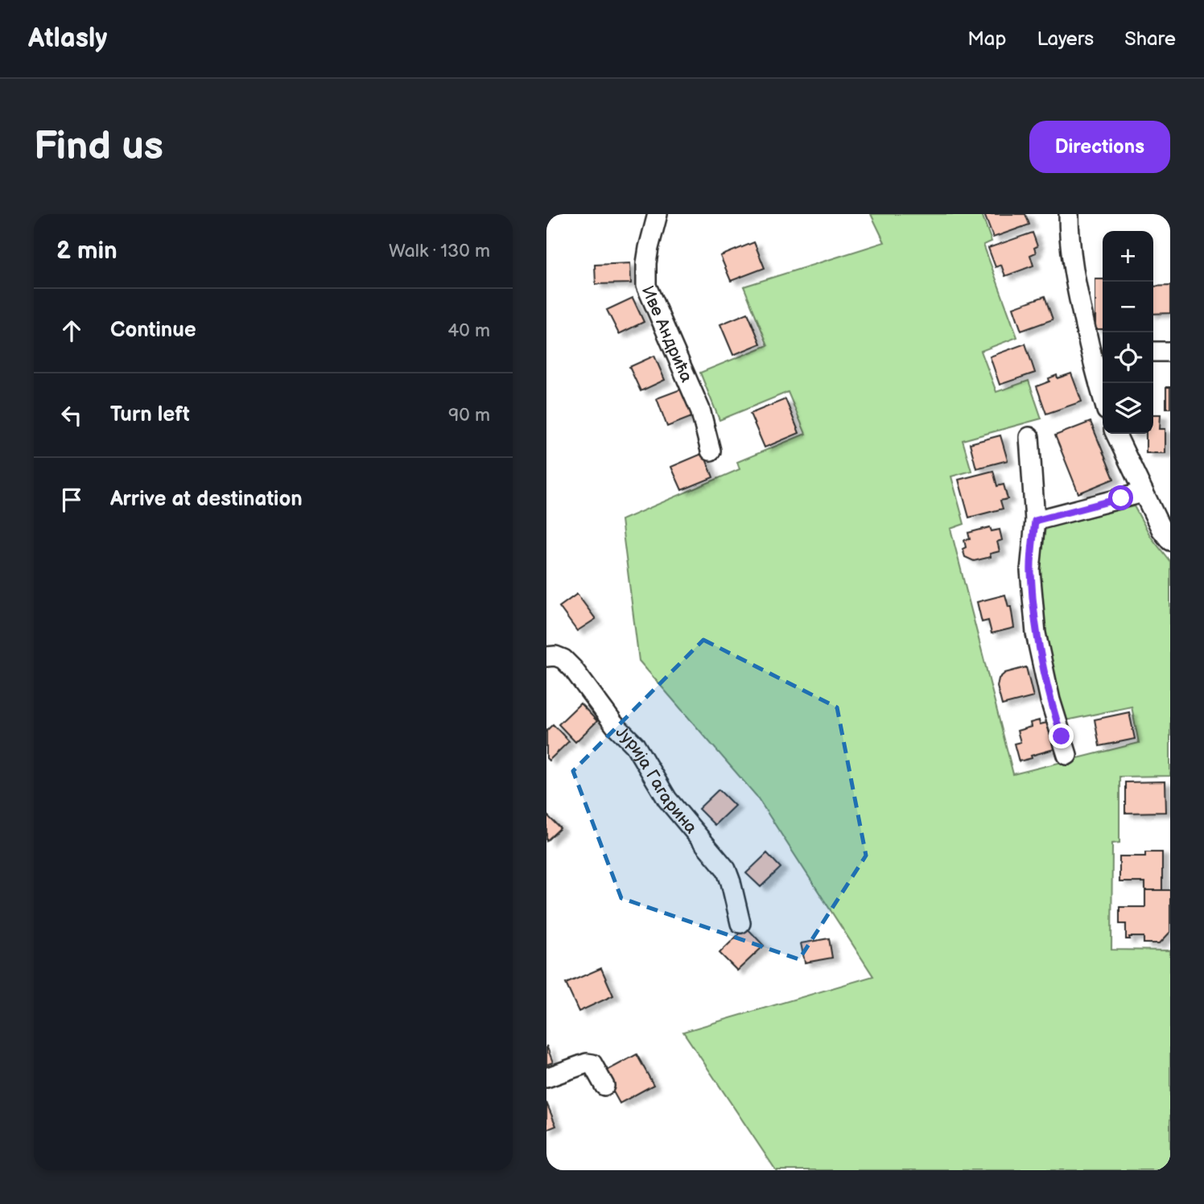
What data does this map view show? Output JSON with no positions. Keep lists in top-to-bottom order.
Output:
{
  "streets": {
    "street": ["Иве Андрића", "Јурија Гагарина"]
  },
  "page": {
    "header": "Atlasly",
    "nav": ["Map", "Layers", "Share"],
    "buttons": "Directions",
    "title": "Find us",
    "heading": ["2 min", "Walk · 130 m"],
    "map_buttons": ["+", "−"],
    "list": [
      ["Continue", "40 m"],
      ["Turn left", "90 m"],
      "Arrive at destination"
    ]
  }
}
